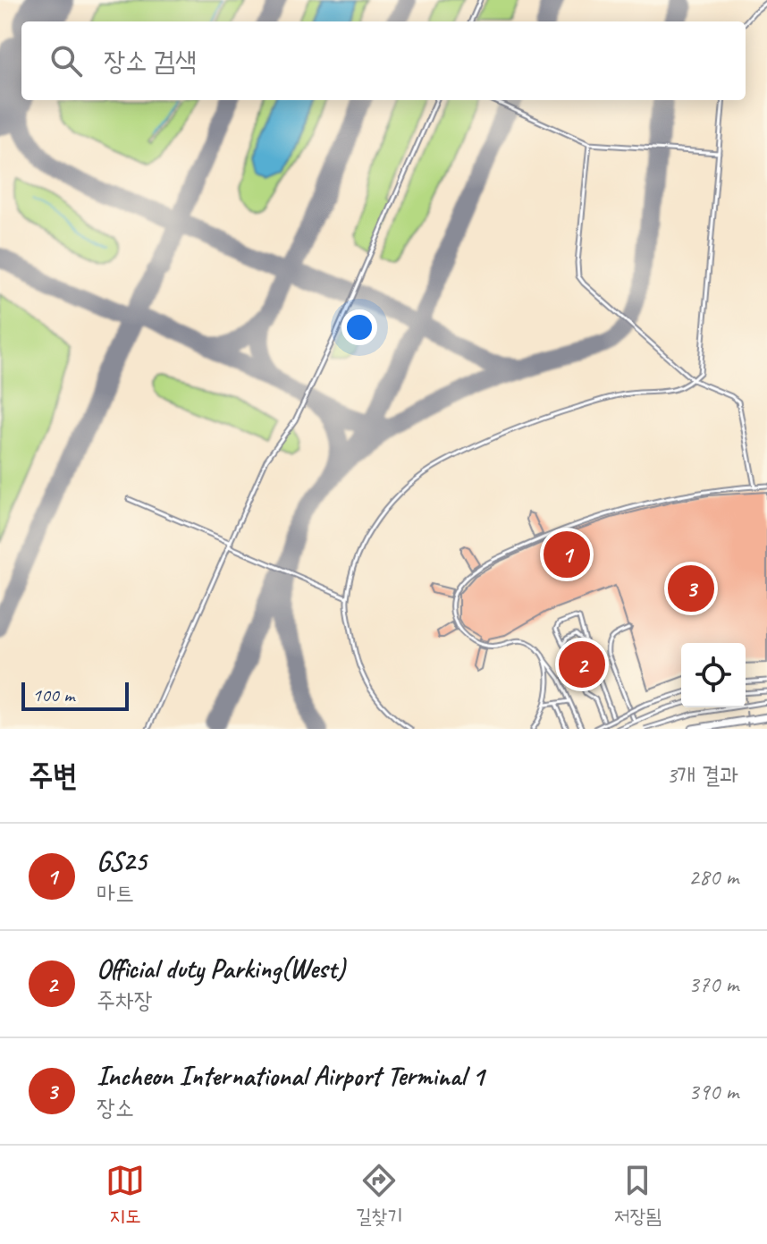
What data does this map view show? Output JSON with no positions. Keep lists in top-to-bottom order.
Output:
{
  "scale_bar": "100 m",
  "page": {
    "search": "장소 검색",
    "pins": ["1", "3", "2"],
    "scale": "100 m",
    "heading": ["주변", "3개 결과"],
    "list": [
      {
        "mark": "1",
        "name": "GS25",
        "note": "마트",
        "value": "280 m"
      },
      {
        "mark": "2",
        "name": "Official duty Parking(West)",
        "note": "주차장",
        "value": "370 m"
      },
      {
        "mark": "3",
        "name": "Incheon International Airport Terminal 1",
        "note": "장소",
        "value": "390 m"
      }
    ],
    "nav": ["지도", "길찾기", "저장됨"]
  }
}
